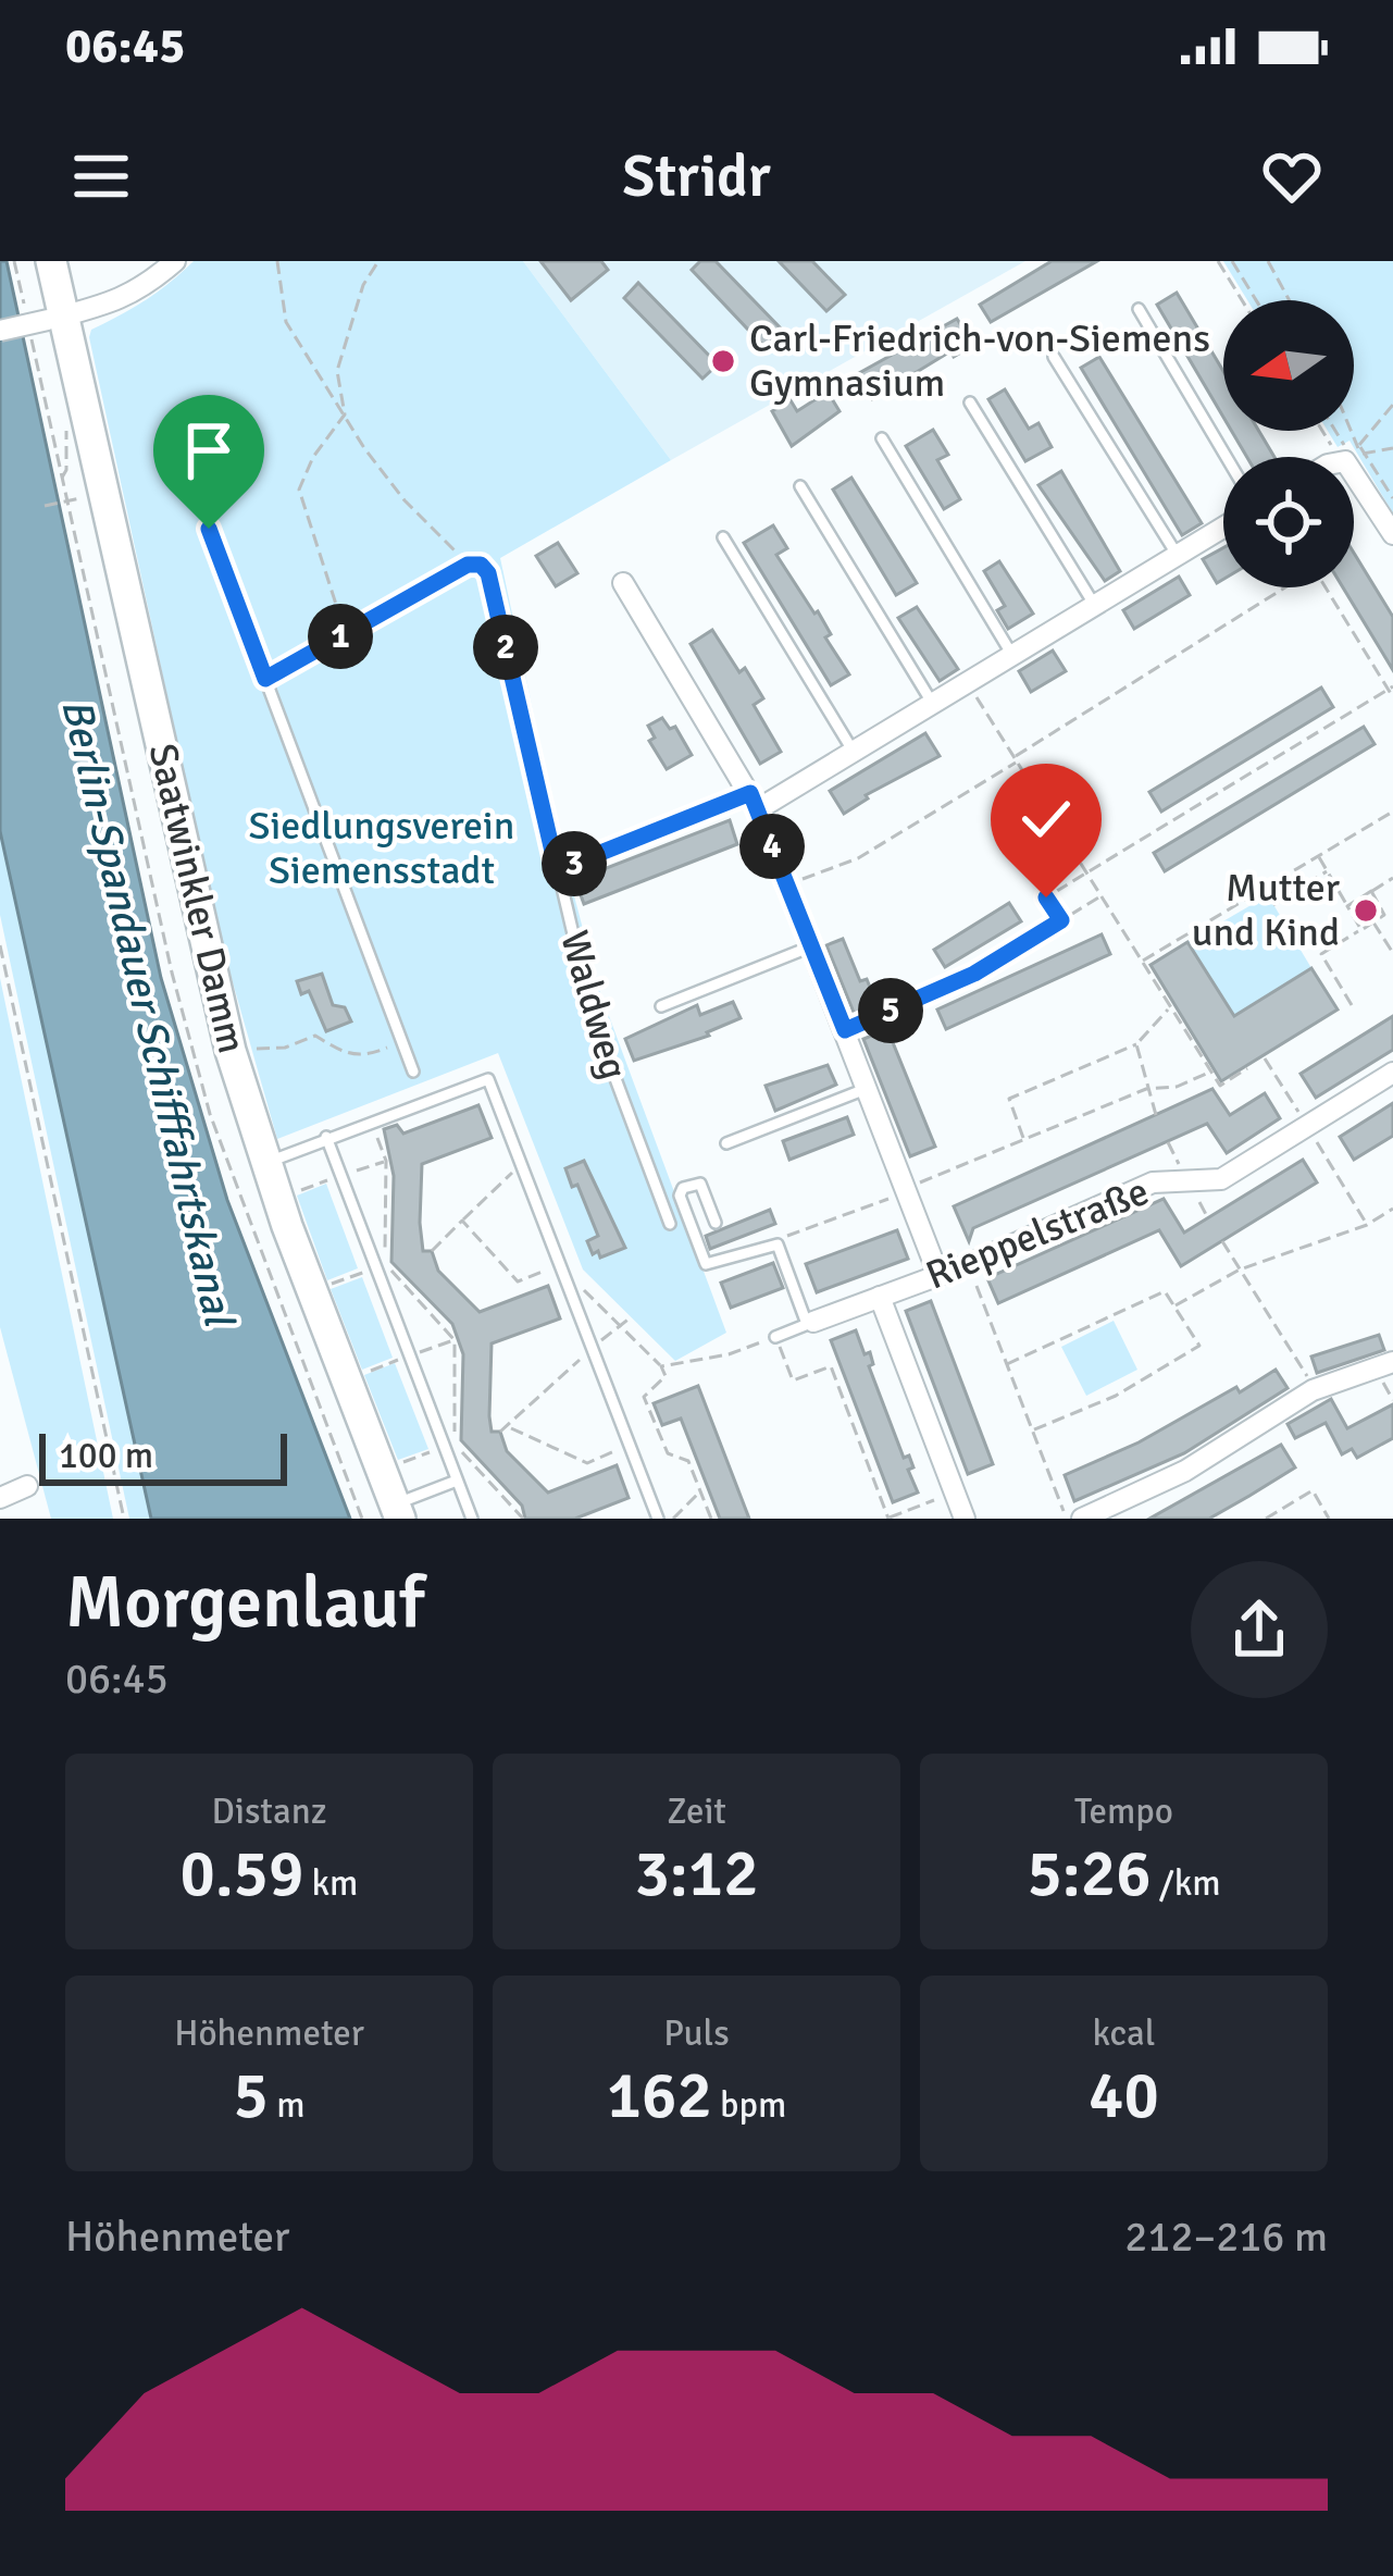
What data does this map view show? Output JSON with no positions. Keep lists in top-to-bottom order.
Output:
{
  "streets": {
    "main road": ["Saatwinkler Damm"],
    "street": ["Rieppelstraße"],
    "lane": ["Waldweg"]
  },
  "water": ["Berlin-Spandauer Schifffahrtskanal"],
  "parks": ["Siedlungsverein Siemensstadt"],
  "places": ["Carl-Friedrich-von-Siemens Gymnasium", "Mutter und Kind"],
  "scale_bar": "100 m",
  "north": "left",
  "page": {
    "status": "06:45",
    "header": "Stridr",
    "pins": [
      "1",
      "2",
      "4",
      "3",
      "5"
    ],
    "scale": "100 m",
    "heading": ["Morgenlauf", "06:45"],
    "stats": [
      ["Distanz", "0.59 km"],
      ["Zeit", "3:12"],
      ["Tempo", "5:26 /km"],
      ["Höhenmeter", "5 m"],
      ["Puls", "162 bpm"],
      ["kcal", "40"]
    ],
    "chart": ["Höhenmeter", "212–216 m"]
  }
}
